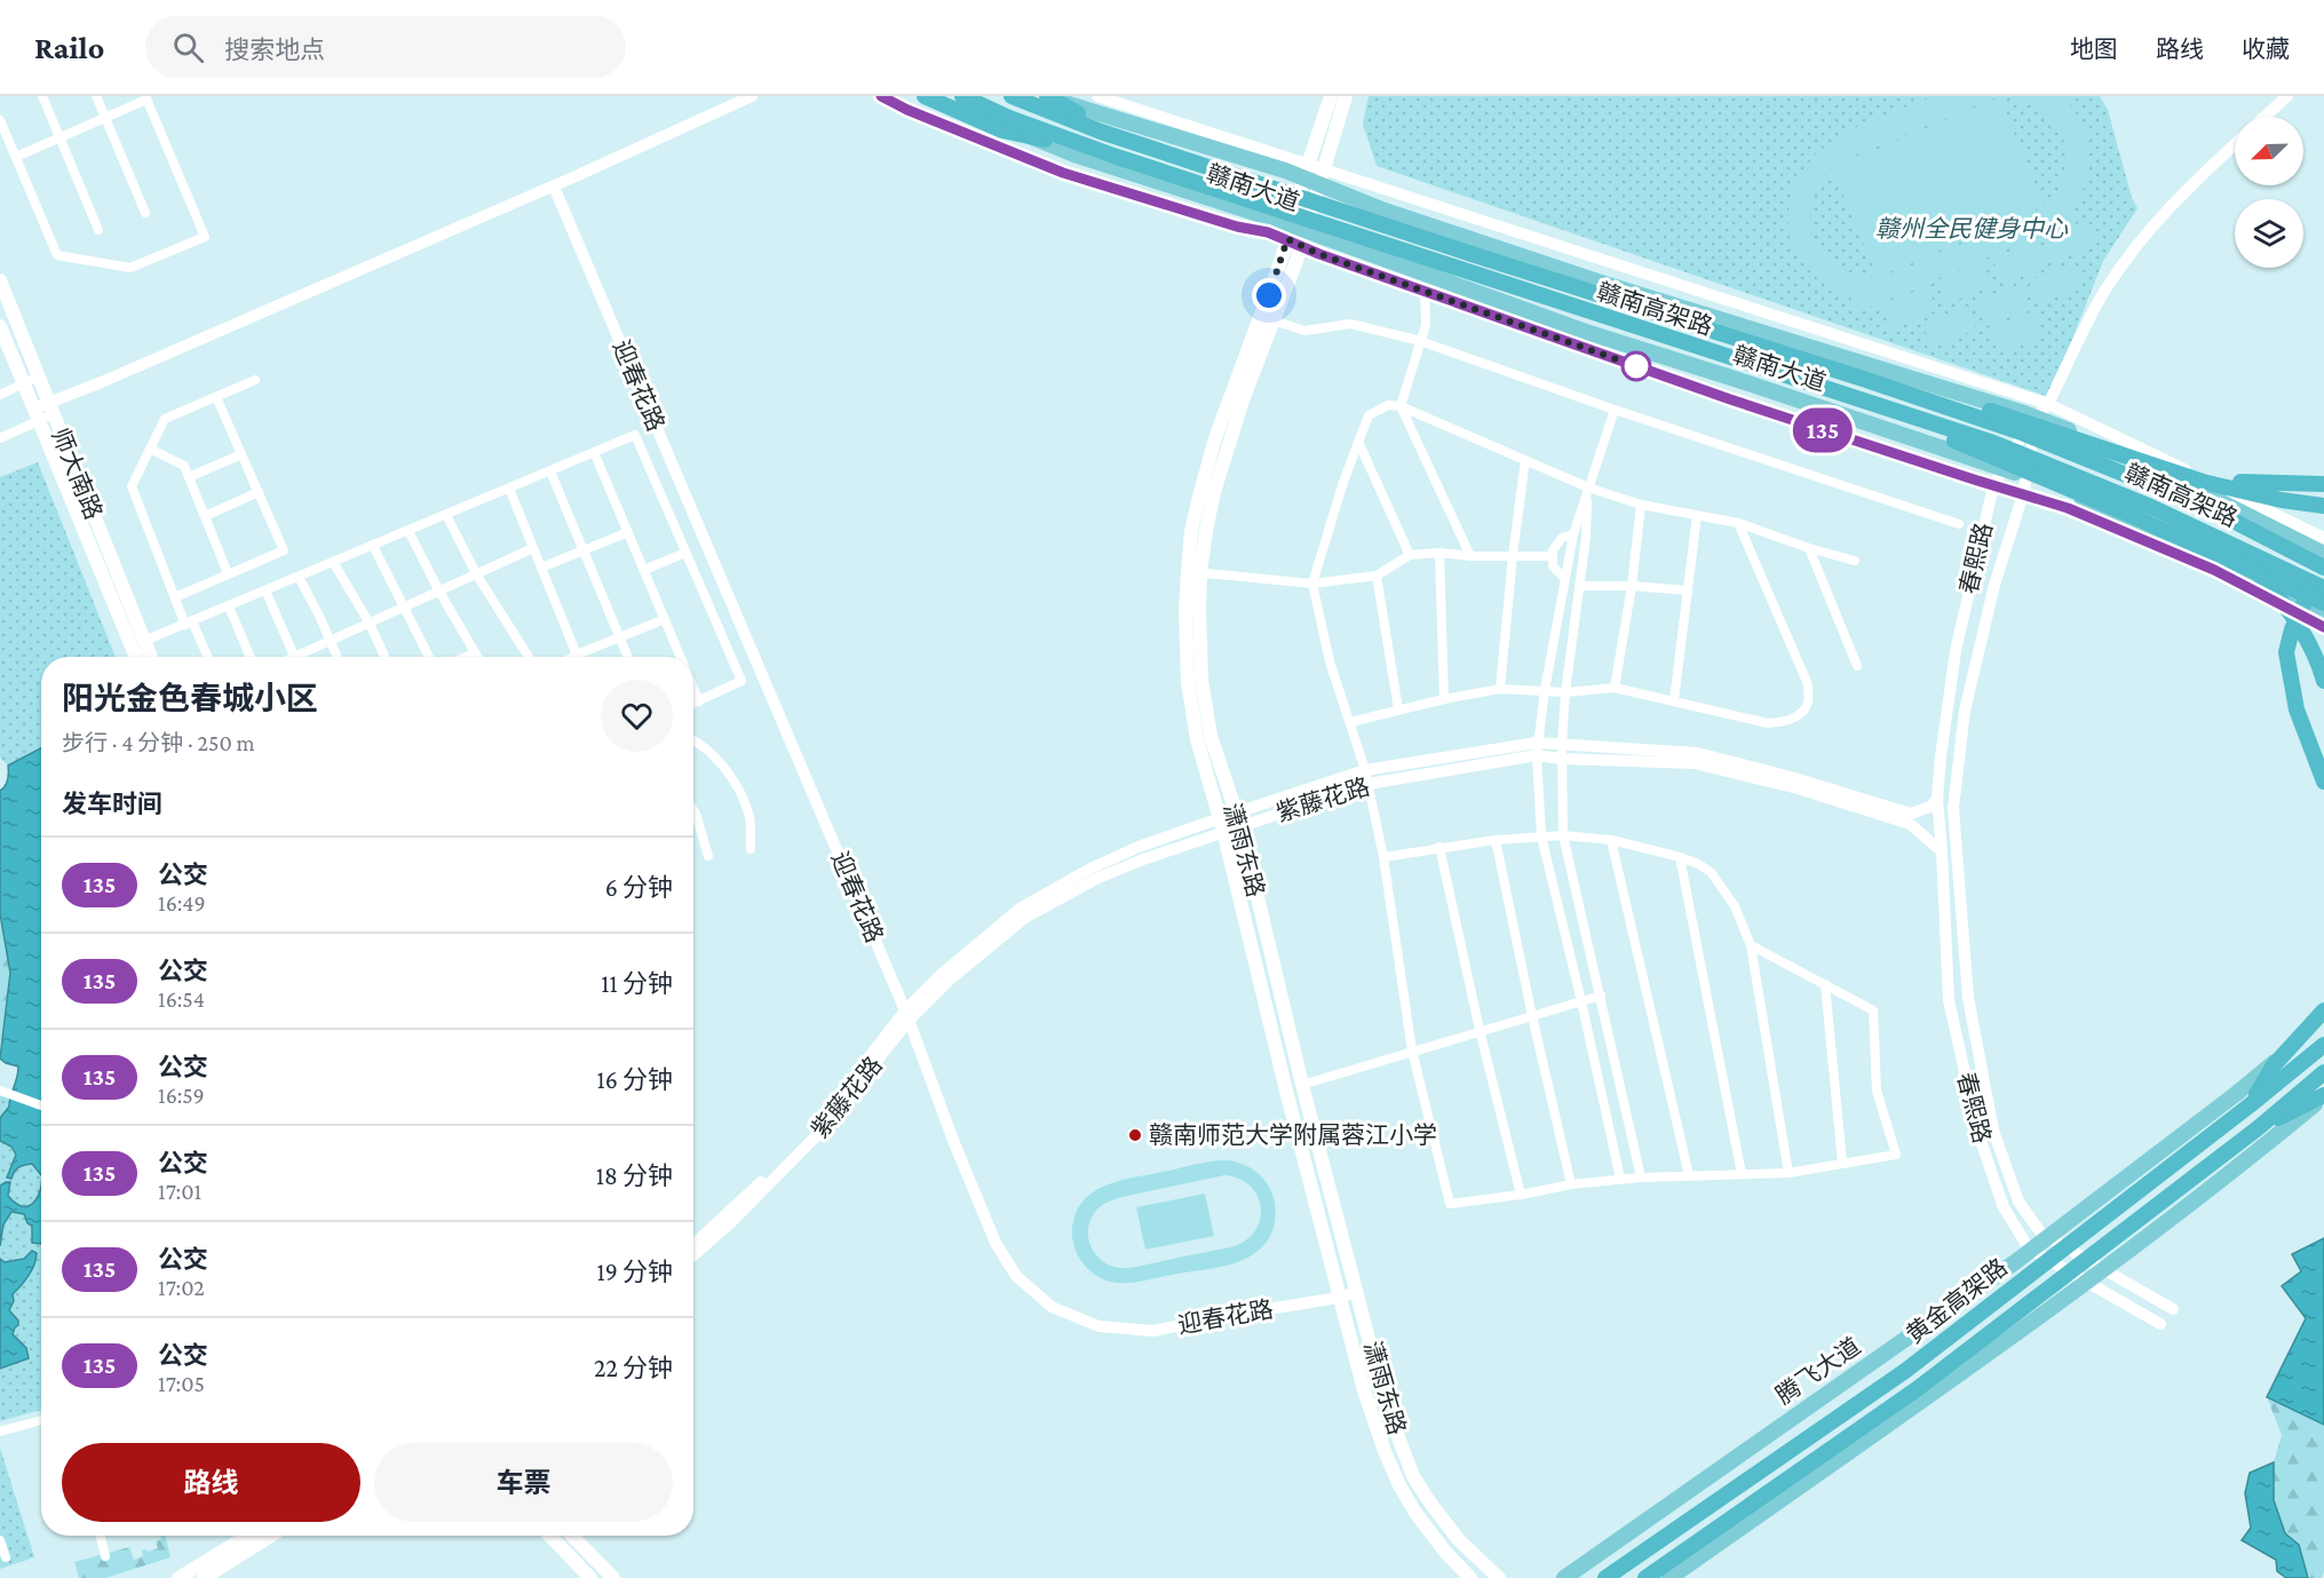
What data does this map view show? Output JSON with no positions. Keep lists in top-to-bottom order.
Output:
{
  "streets": {
    "highway": ["赣南高架路", "黄金高架路"],
    "main road": [
      "赣南大道",
      "师大南路",
      "潇雨东路",
      "腾飞大道"
    ],
    "street": ["迎春花路", "春熙路", "紫藤花路"]
  },
  "crossings": [
    ["赣南大道", "春熙路"],
    ["赣南大道", "潇雨东路"],
    ["迎春花路", "紫藤花路"],
    ["迎春花路", "潇雨东路"],
    ["春熙路", "紫藤花路"],
    ["春熙路", "腾飞大道"],
    ["紫藤花路", "潇雨东路"]
  ],
  "parks": ["赣州全民健身中心"],
  "places": ["赣南师范大学附属蓉江小学"],
  "lines": ["bus line 135"],
  "north": "bottom left",
  "page": {
    "header": "Railo",
    "search": "搜索地点",
    "nav": ["地图", "路线", "收藏"],
    "on_map": "135",
    "heading": [
      ["阳光金色春城小区", "步行 · 4 分钟 · 250 m"],
      "发车时间"
    ],
    "list": [
      {
        "mark": "135",
        "name": "公交",
        "note": "16:49",
        "value": "6 分钟"
      },
      {
        "mark": "135",
        "name": "公交",
        "note": "16:54",
        "value": "11 分钟"
      },
      {
        "mark": "135",
        "name": "公交",
        "note": "16:59",
        "value": "16 分钟"
      },
      {
        "mark": "135",
        "name": "公交",
        "note": "17:01",
        "value": "18 分钟"
      },
      {
        "mark": "135",
        "name": "公交",
        "note": "17:02",
        "value": "19 分钟"
      },
      {
        "mark": "135",
        "name": "公交",
        "note": "17:05",
        "value": "22 分钟"
      }
    ],
    "buttons": ["路线", "车票"]
  }
}
